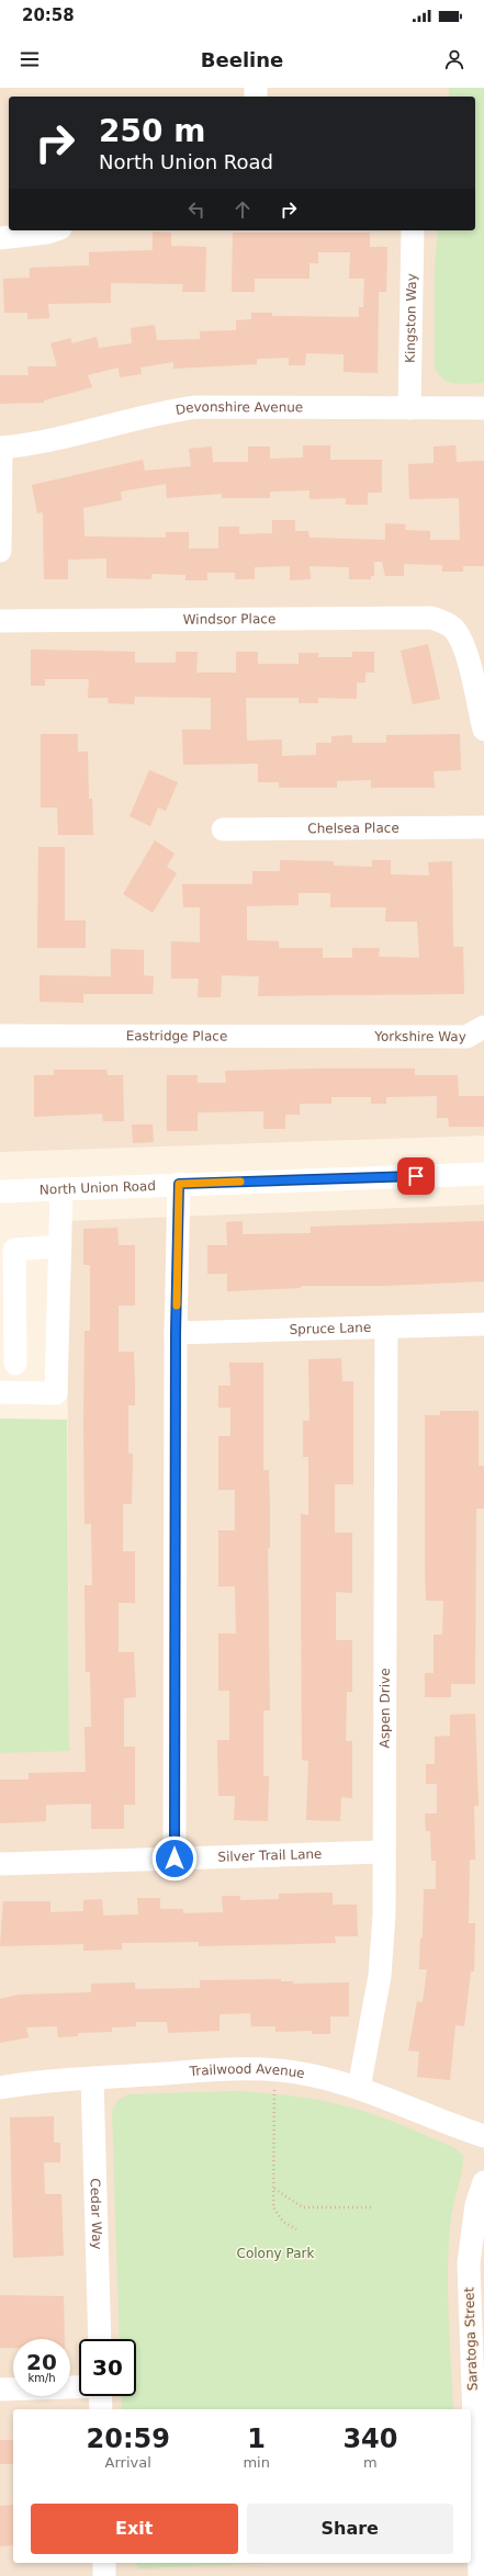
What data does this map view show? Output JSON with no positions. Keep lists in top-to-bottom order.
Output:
{
  "streets": {
    "street": [
      "Kingston Way",
      "Devonshire Avenue",
      "Windsor Place",
      "Chelsea Place",
      "Yorkshire Way",
      "Eastridge Place",
      "North Union Road",
      "Spruce Lane",
      "Aspen Drive",
      "Silver Trail Lane",
      "Trailwood Avenue",
      "Cedar Way",
      "Saratoga Street"
    ]
  },
  "crossings": [
    ["Kingston Way", "Devonshire Avenue"],
    ["Yorkshire Way", "Eastridge Place"],
    ["Spruce Lane", "Aspen Drive"],
    ["Aspen Drive", "Silver Trail Lane"],
    ["Aspen Drive", "Trailwood Avenue"],
    ["Trailwood Avenue", "Cedar Way"]
  ],
  "parks": ["Colony Park"],
  "page": {
    "status": "20:58",
    "header": "Beeline",
    "turn": ["250 m", "North Union Road"],
    "speed": "20 km/h",
    "limit": "30",
    "eta": [
      "20:59",
      "Arrival",
      "1",
      "min",
      "340",
      "m"
    ],
    "buttons": ["Exit", "Share"]
  }
}
